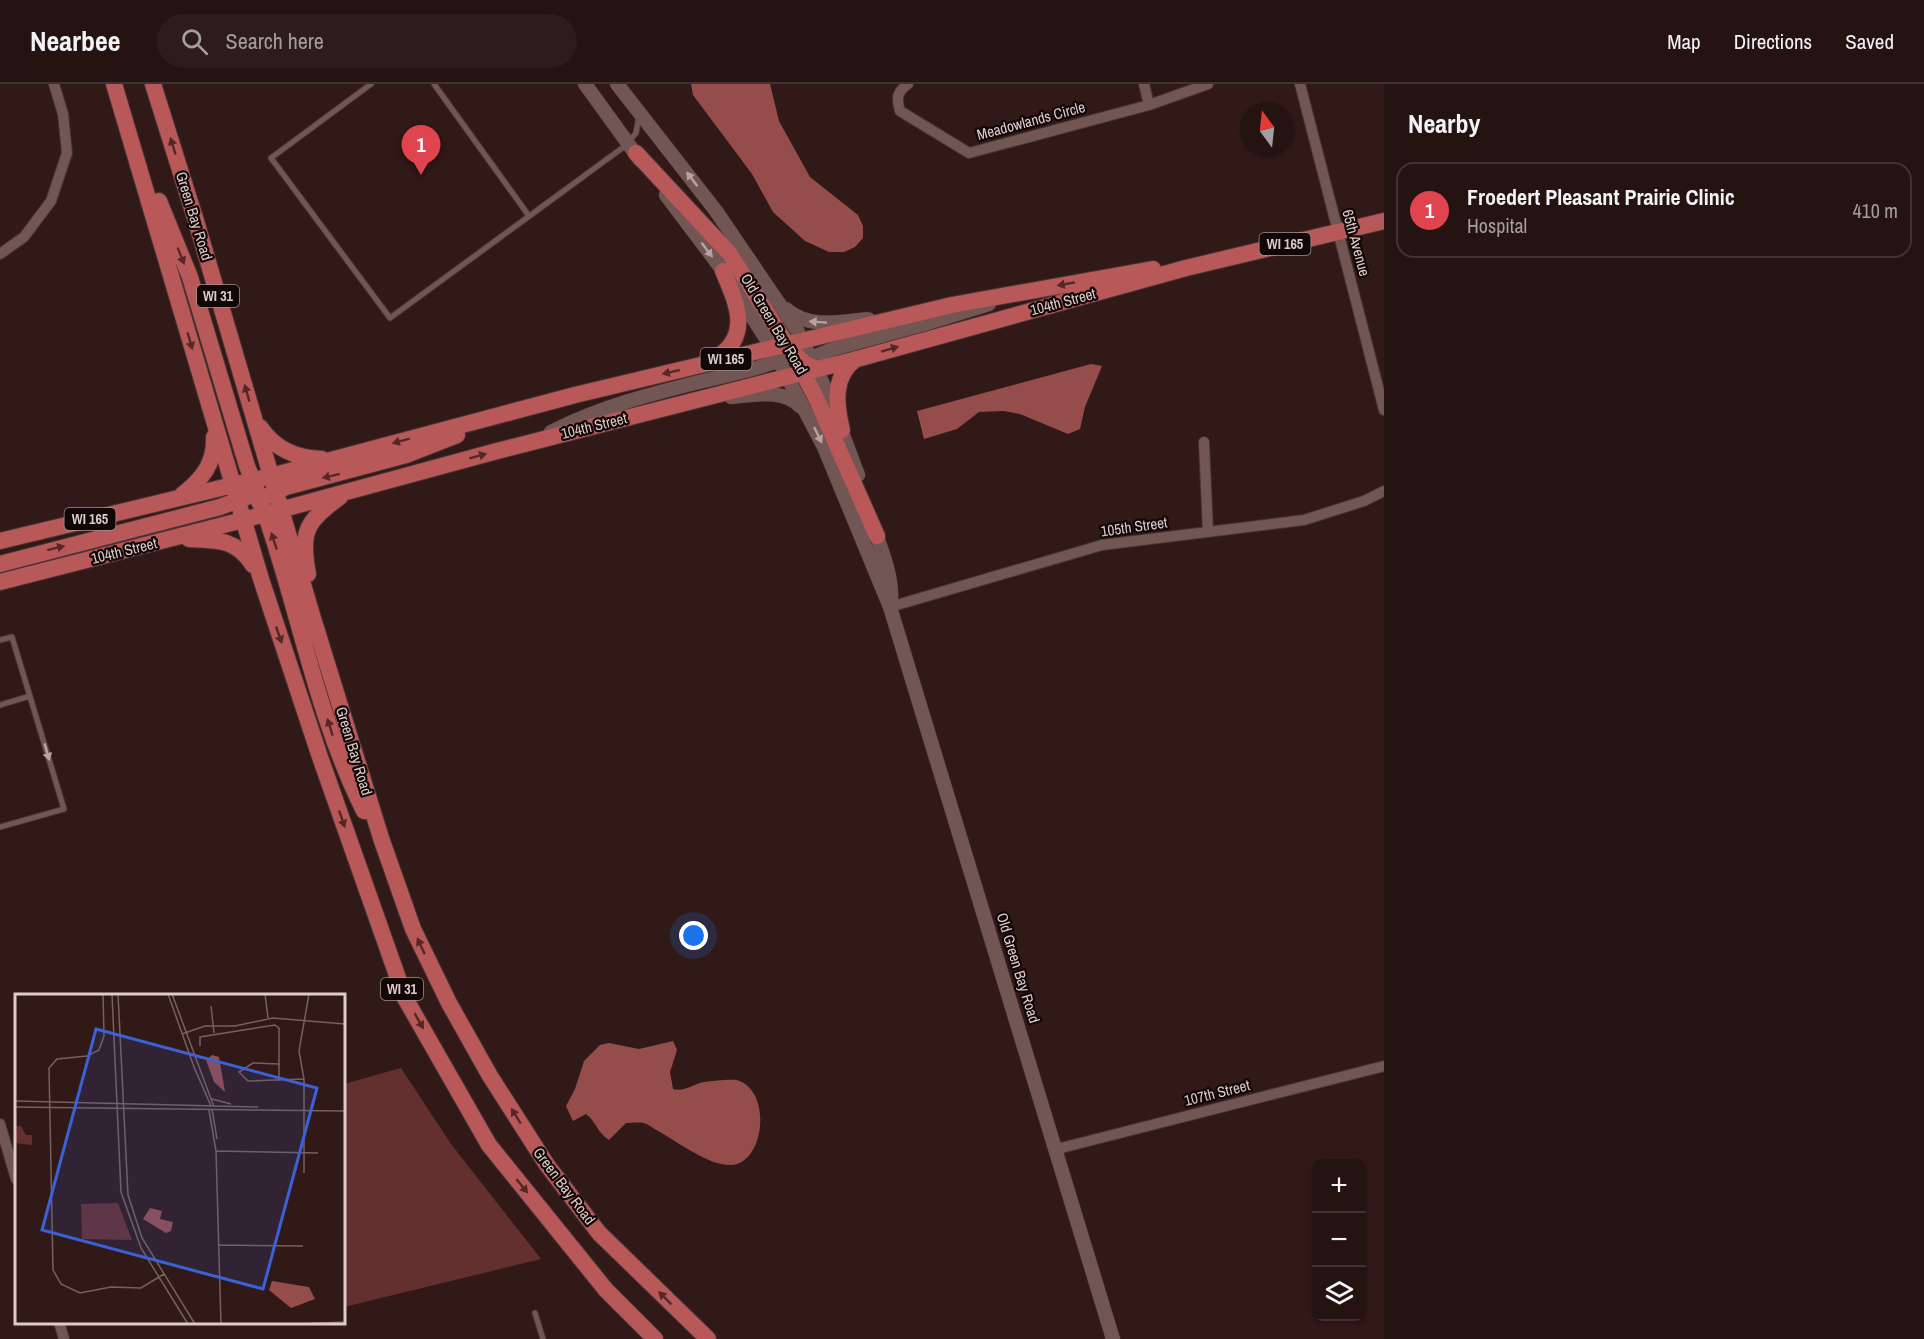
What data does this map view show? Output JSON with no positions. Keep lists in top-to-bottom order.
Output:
{
  "streets": {
    "main road": [
      "Green Bay Road",
      "WI 165",
      "WI 31",
      "104th Street"
    ],
    "street": [
      "Meadowlands Circle",
      "65th Avenue",
      "Old Green Bay Road",
      "105th Street",
      "107th Street"
    ]
  },
  "crossings": [
    ["Green Bay Road", "WI 165"],
    ["Green Bay Road", "104th Street"],
    ["65th Avenue", "104th Street"],
    ["104th Street", "Old Green Bay Road"],
    ["Old Green Bay Road", "105th Street"],
    ["Old Green Bay Road", "107th Street"]
  ],
  "north": "top",
  "page": {
    "header": "Nearbee",
    "search": "Search here",
    "nav": ["Map", "Directions", "Saved"],
    "heading": "Nearby",
    "pins": "1",
    "list": [
      {
        "mark": "1",
        "name": "Froedert Pleasant Prairie Clinic",
        "note": "Hospital",
        "value": "410 m"
      }
    ],
    "map_buttons": ["+", "−"]
  }
}
